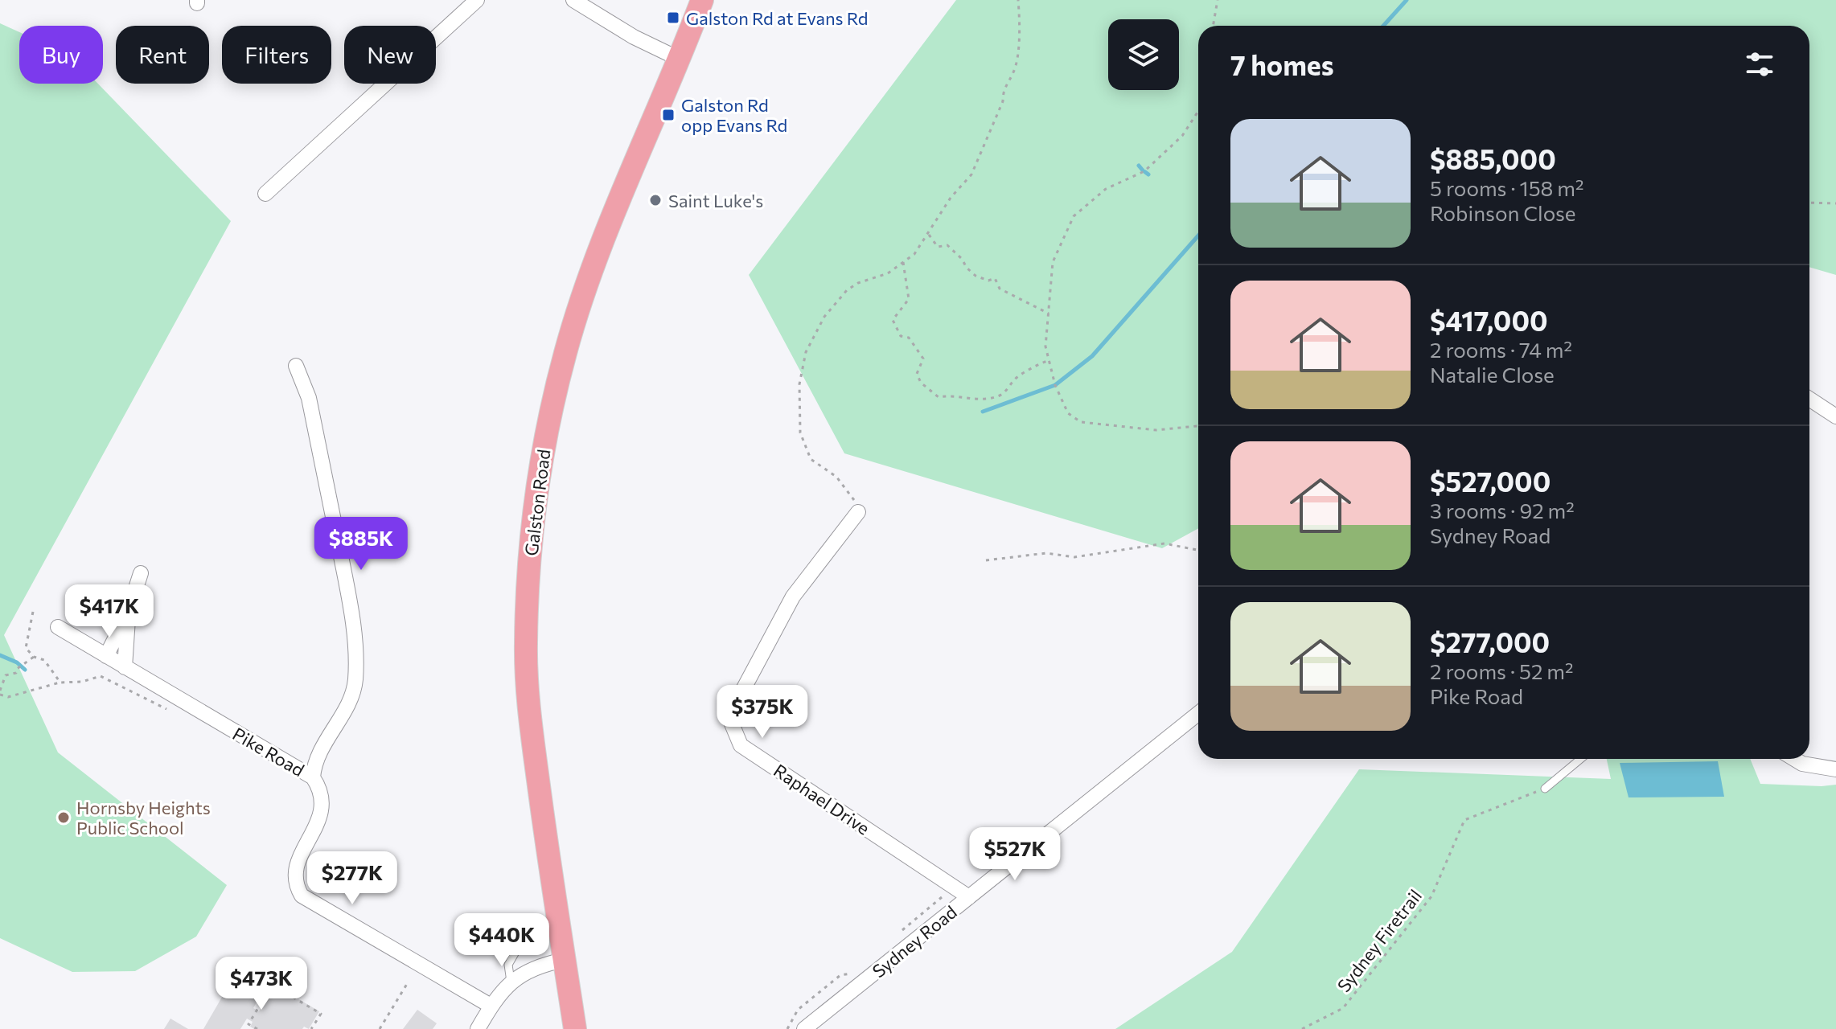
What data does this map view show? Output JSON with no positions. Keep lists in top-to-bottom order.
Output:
{
  "streets": {
    "main road": ["Galston Road"],
    "street": ["Pike Road", "Raphael Drive", "Sydney Road"],
    "path": ["Sydney Firetrail"]
  },
  "crossings": [
    ["Raphael Drive", "Sydney Road"]
  ],
  "places": {
    "transit": ["Galston Rd at Evans Rd", "Galston Rd opp Evans Rd"],
    "other": ["Saint Luke's", "Hornsby Heights Public School"]
  },
  "page": {
    "chip": [
      "Buy",
      "Rent",
      "Filters",
      "New"
    ],
    "heading": "7 homes",
    "list": [
      {
        "name": "$885,000",
        "note": "5 rooms · 158 m² · Robinson Close"
      },
      {
        "name": "$417,000",
        "note": "2 rooms · 74 m² · Natalie Close"
      },
      {
        "name": "$527,000",
        "note": "3 rooms · 92 m² · Sydney Road"
      },
      {
        "name": "$277,000",
        "note": "2 rooms · 52 m² · Pike Road"
      }
    ],
    "price": [
      "$885K",
      "$417K",
      "$375K",
      "$527K",
      "$277K",
      "$440K",
      "$473K"
    ]
  }
}
